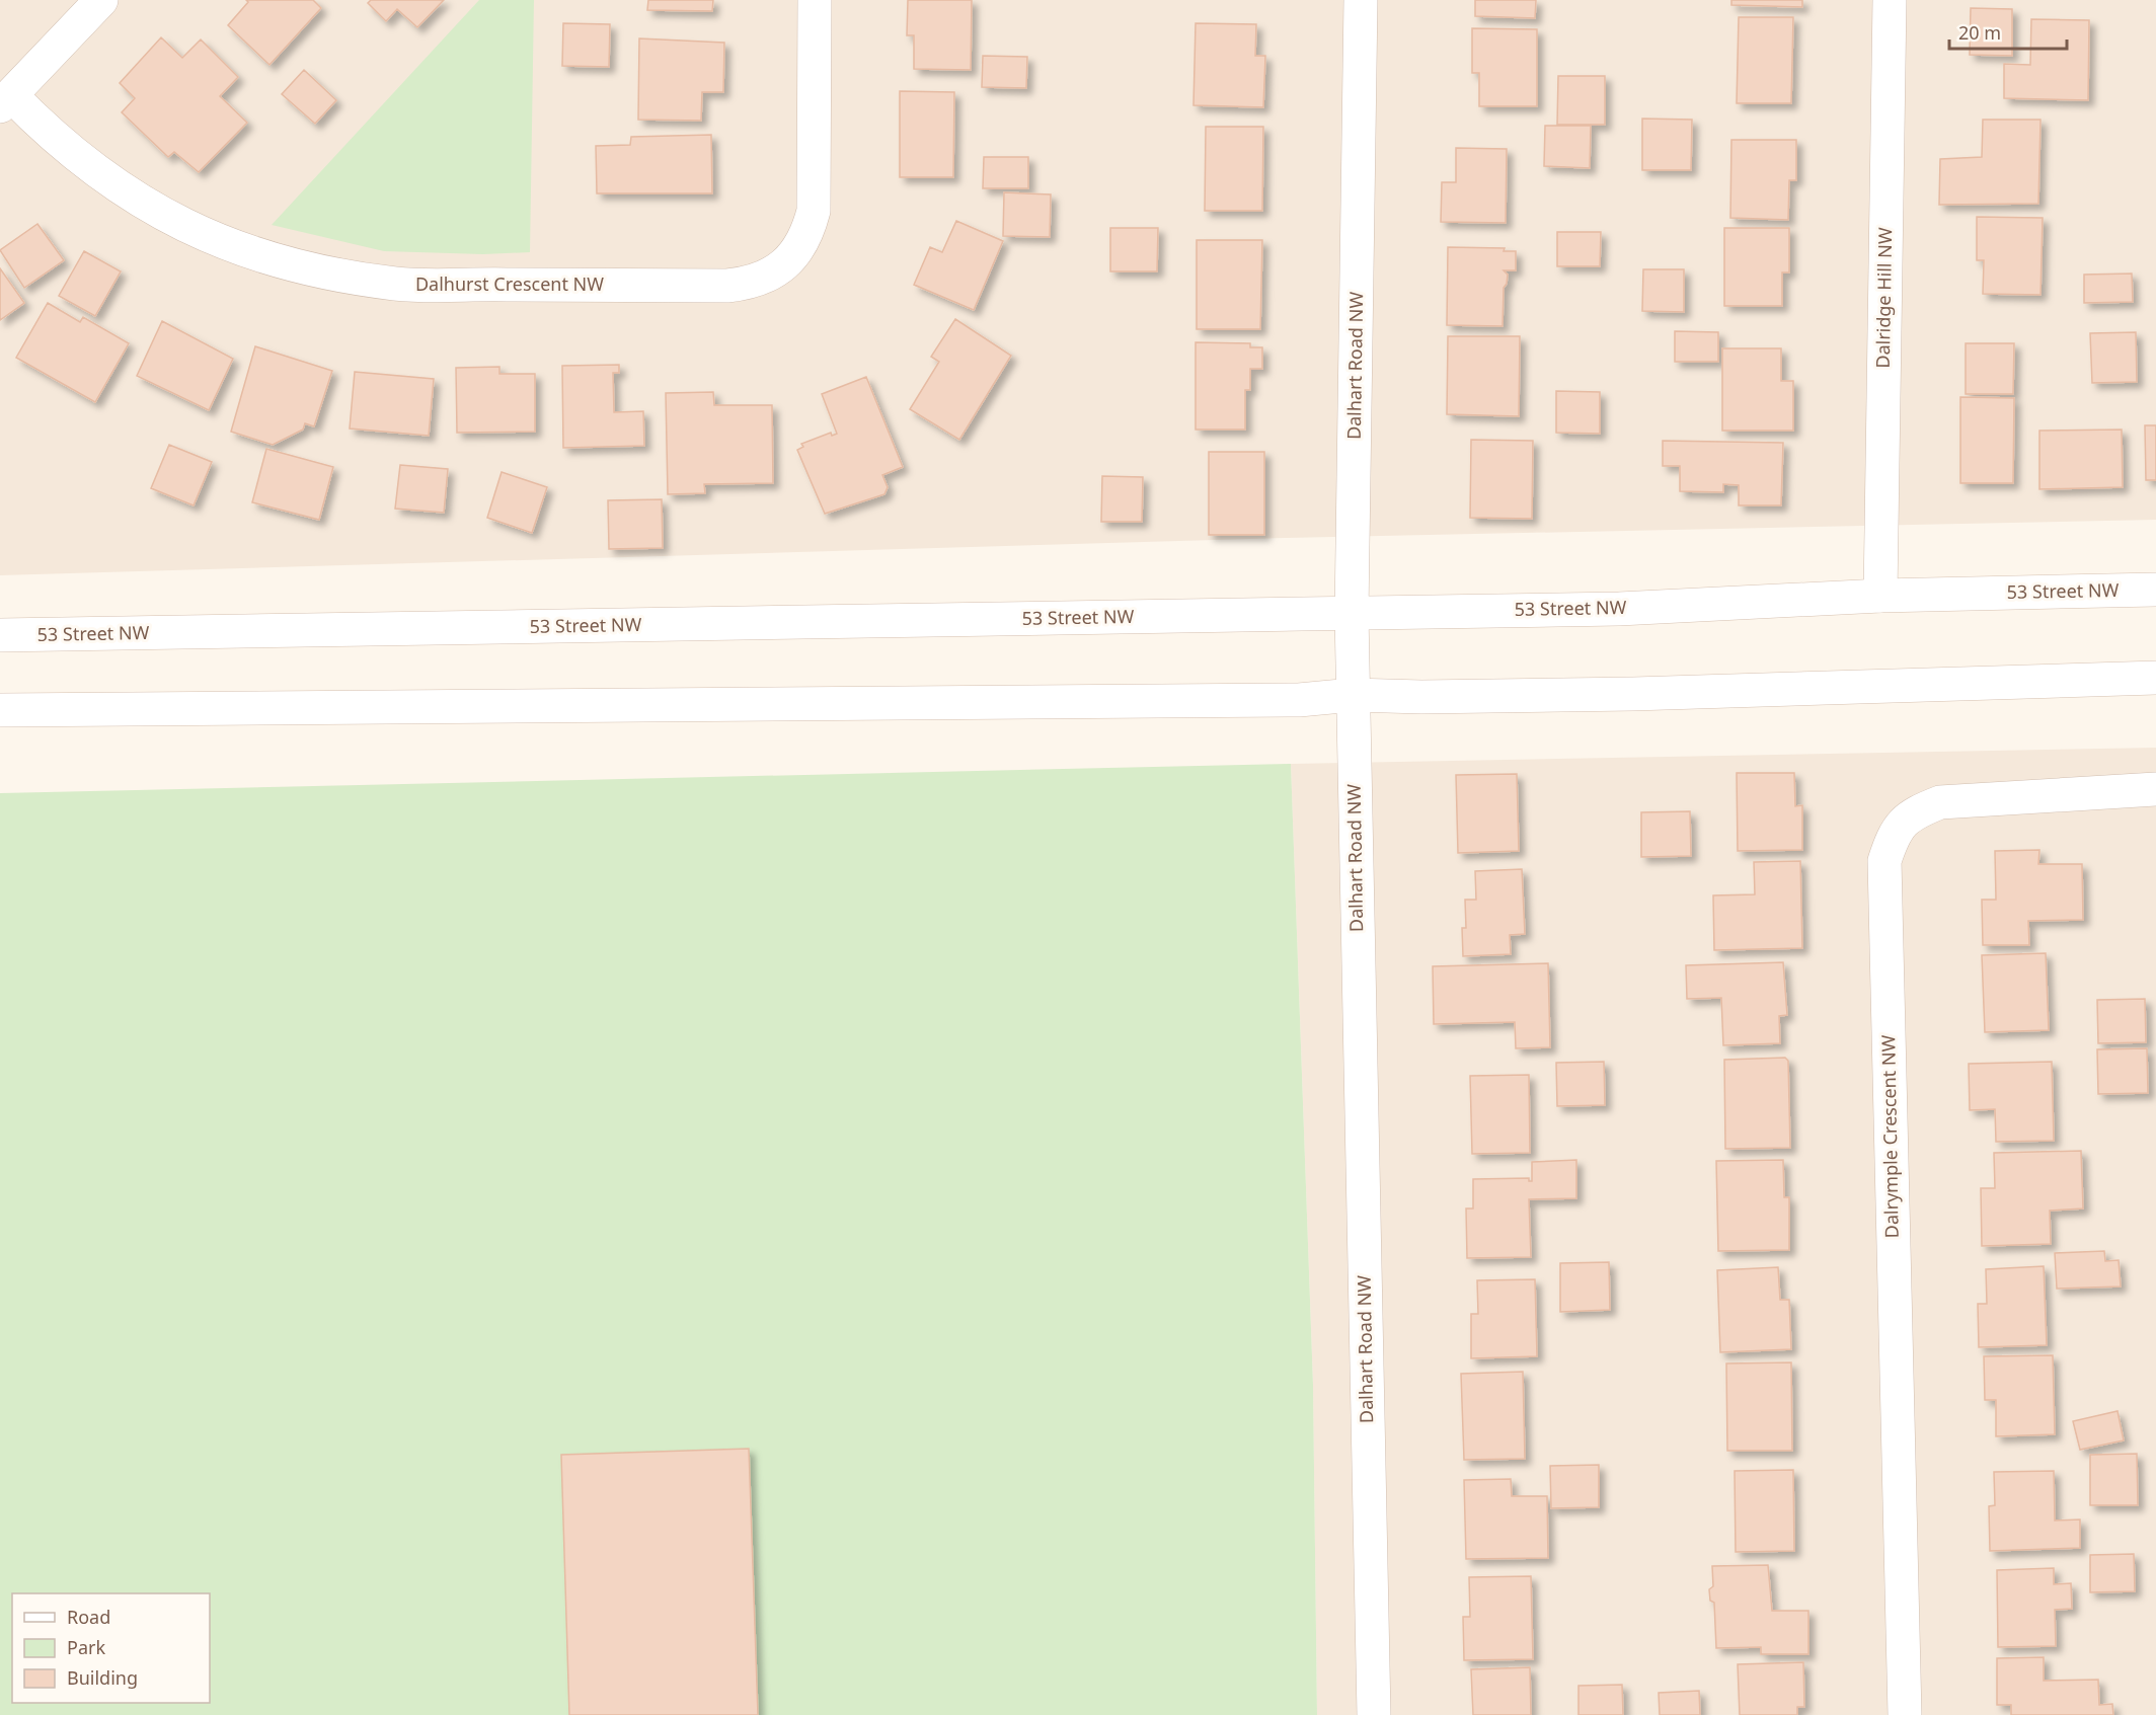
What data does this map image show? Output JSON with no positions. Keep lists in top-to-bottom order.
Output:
{
  "streets": {
    "street": [
      "Dalhurst Crescent NW",
      "Dalridge Hill NW",
      "Dalhart Road NW",
      "53 Street NW",
      "Dalrymple Crescent NW"
    ]
  },
  "crossings": [
    ["Dalridge Hill NW", "53 Street NW"],
    ["Dalhart Road NW", "53 Street NW"]
  ],
  "legend": ["Road", "Park", "Building"],
  "scale_bar": "20 m"
}
